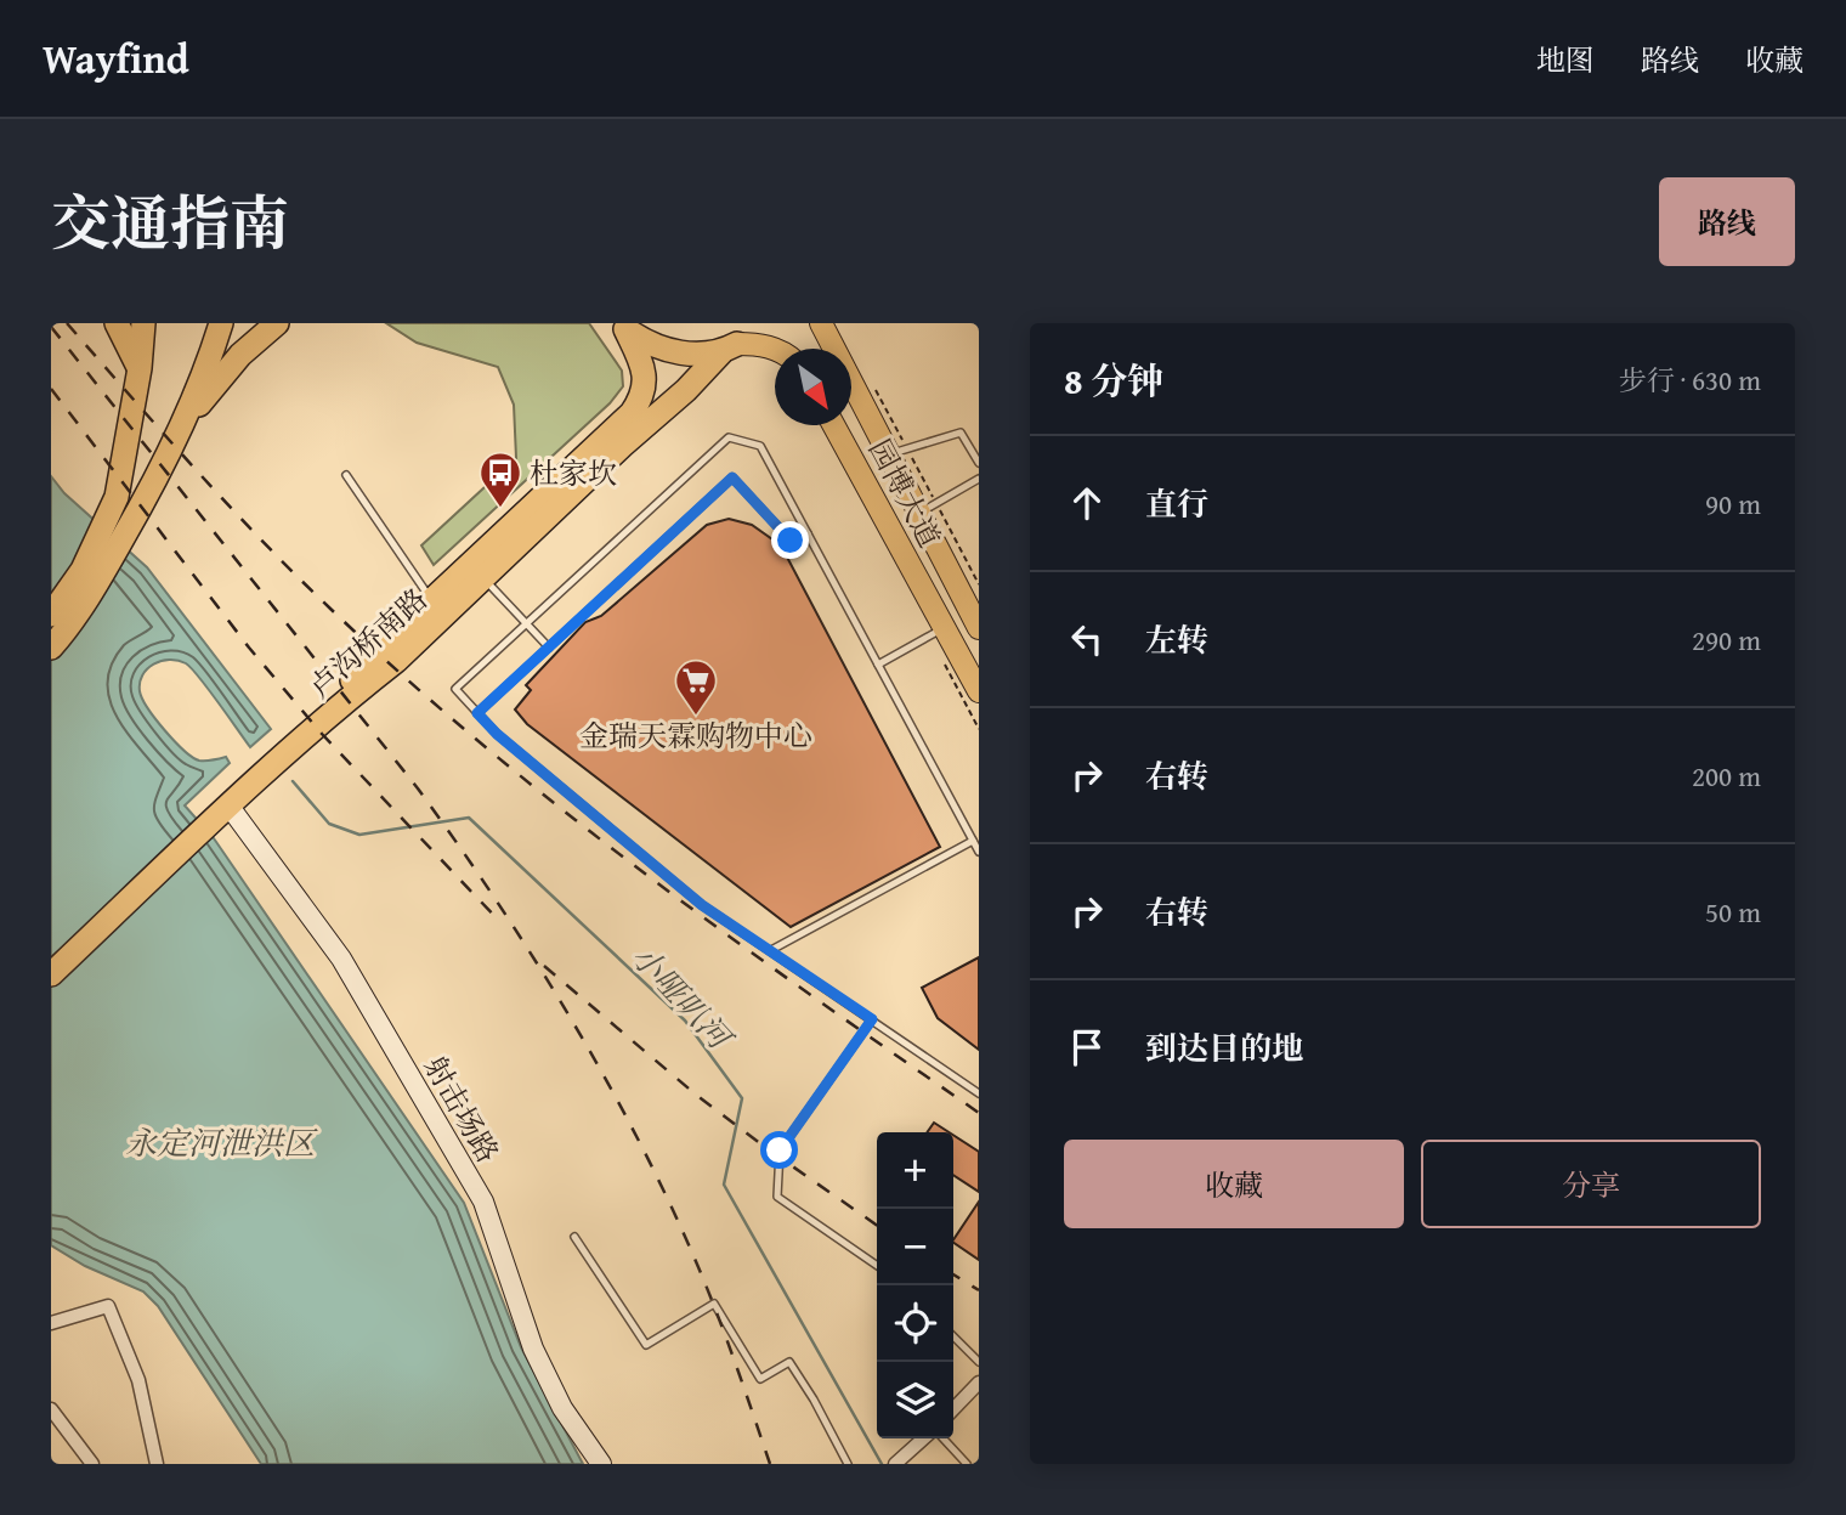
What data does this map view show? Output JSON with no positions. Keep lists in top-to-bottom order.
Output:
{
  "streets": {
    "highway": ["卢沟桥南路"],
    "main road": ["园博大道"],
    "street": ["射击场路"]
  },
  "crossings": [
    ["卢沟桥南路", "射击场路"]
  ],
  "water": ["小哑叭河", "永定河泄洪区"],
  "places": {
    "bus stop": ["杜家坎"],
    "supermarket": ["金瑞天霖购物中心"]
  },
  "north": "bottom right",
  "page": {
    "header": "Wayfind",
    "nav": ["地图", "路线", "收藏"],
    "title": "交通指南",
    "buttons": [
      "路线",
      ["收藏", "分享"]
    ],
    "heading": ["8 分钟", "步行 · 630 m"],
    "list": [
      ["直行", "90 m"],
      ["左转", "290 m"],
      ["右转", "200 m"],
      ["右转", "50 m"],
      "到达目的地"
    ],
    "map_buttons": ["+", "−"]
  }
}
